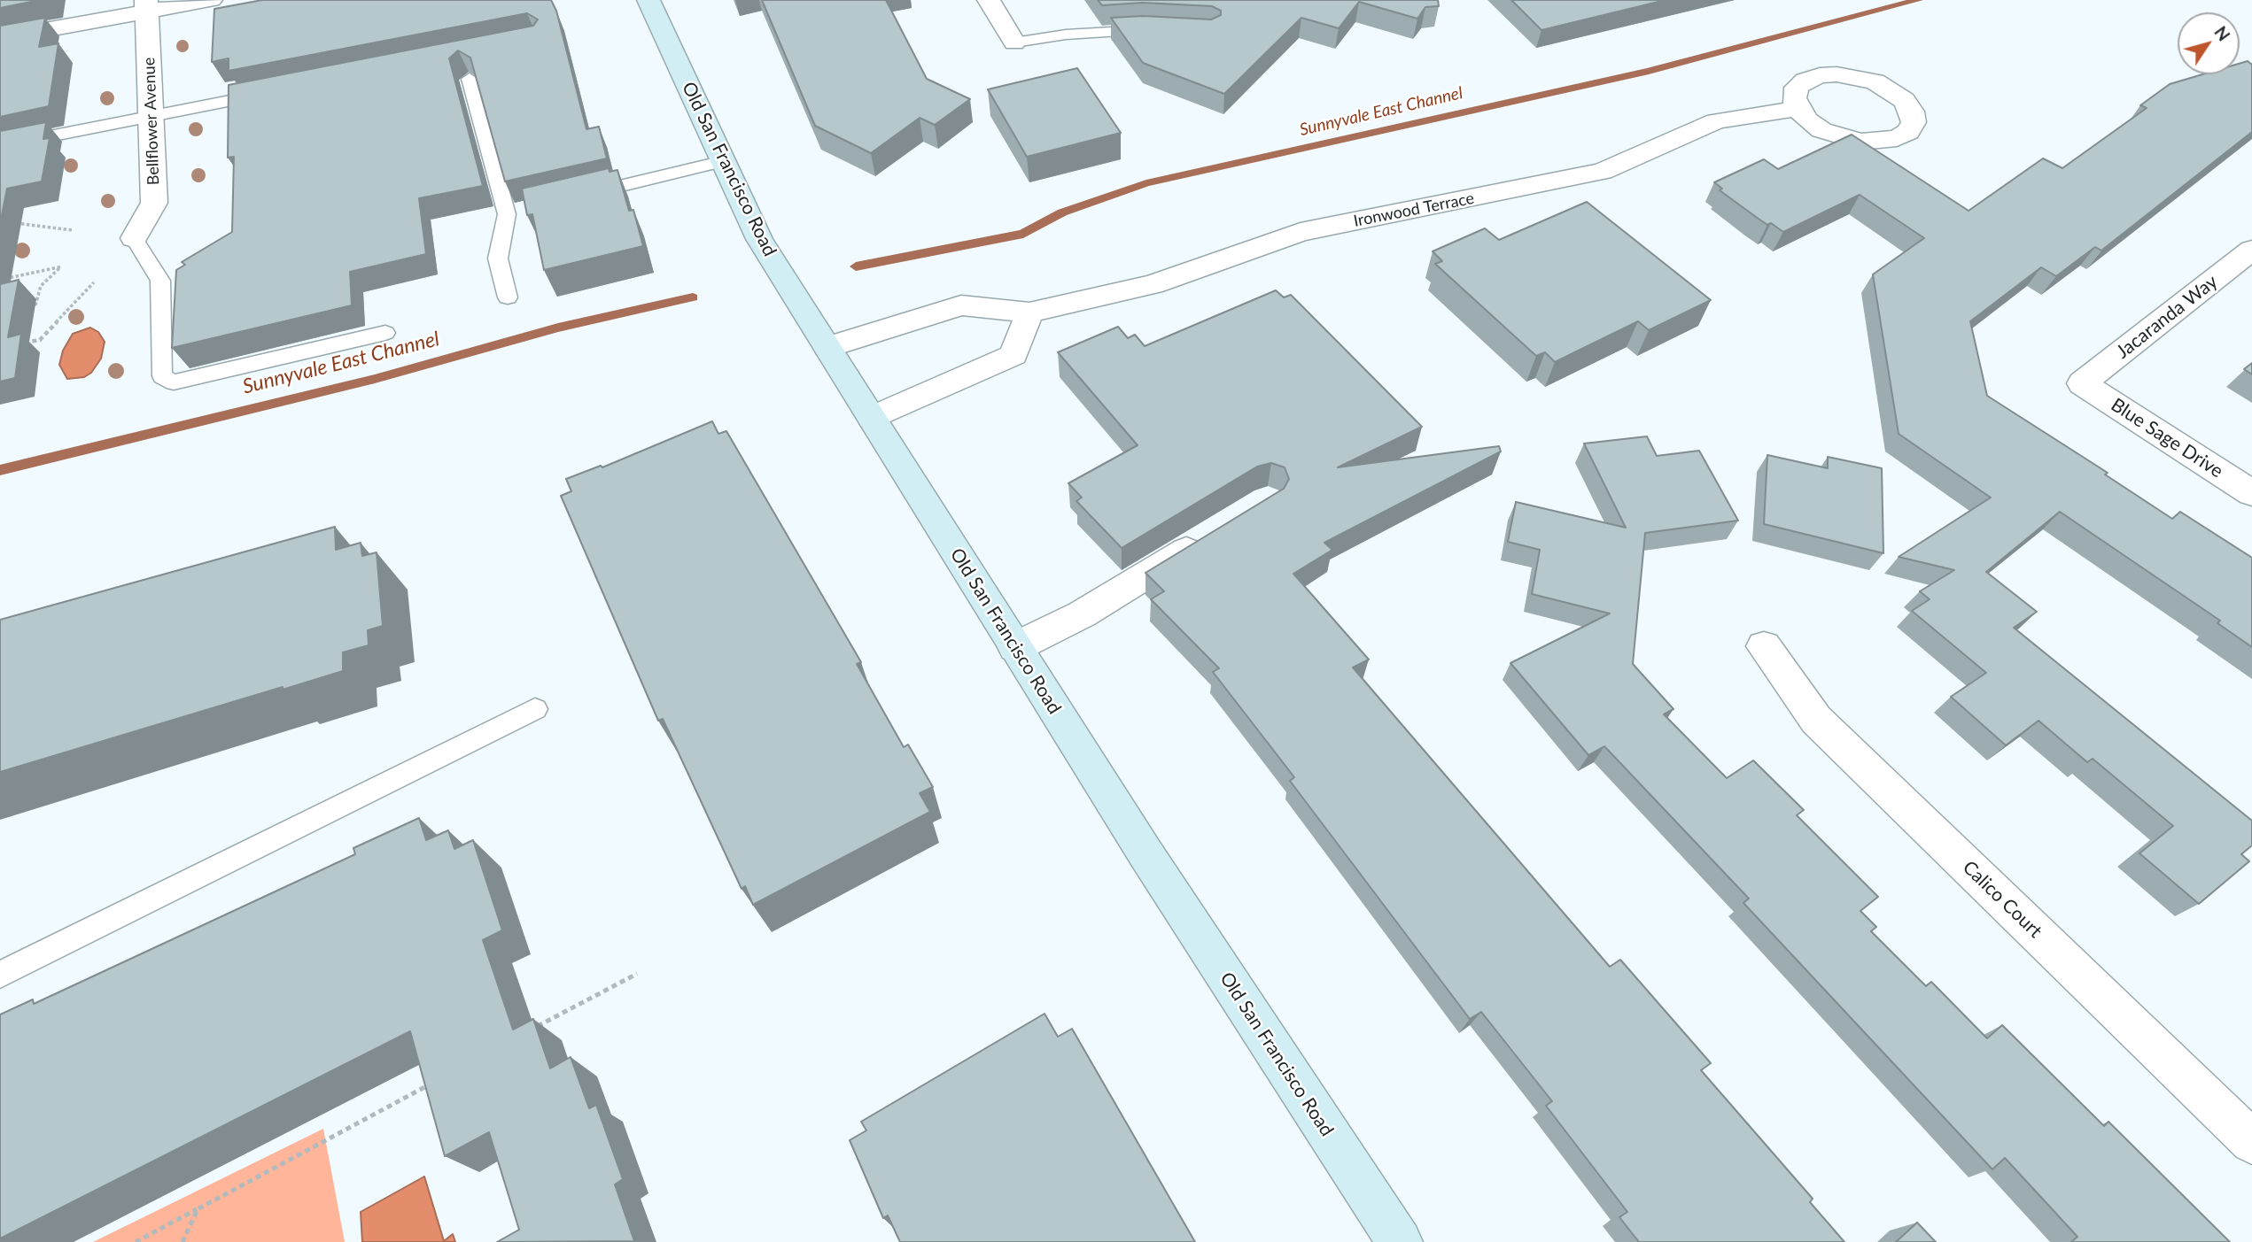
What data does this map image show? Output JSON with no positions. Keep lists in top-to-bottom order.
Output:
{
  "streets": {
    "main road": ["Old San Francisco Road"],
    "street": [
      "Bellflower Avenue",
      "Ironwood Terrace",
      "Jacaranda Way",
      "Blue Sage Drive",
      "Calico Court"
    ]
  },
  "crossings": [
    ["Old San Francisco Road", "Ironwood Terrace"],
    ["Jacaranda Way", "Blue Sage Drive"]
  ],
  "water": ["Sunnyvale East Channel"],
  "north": "top right"
}
